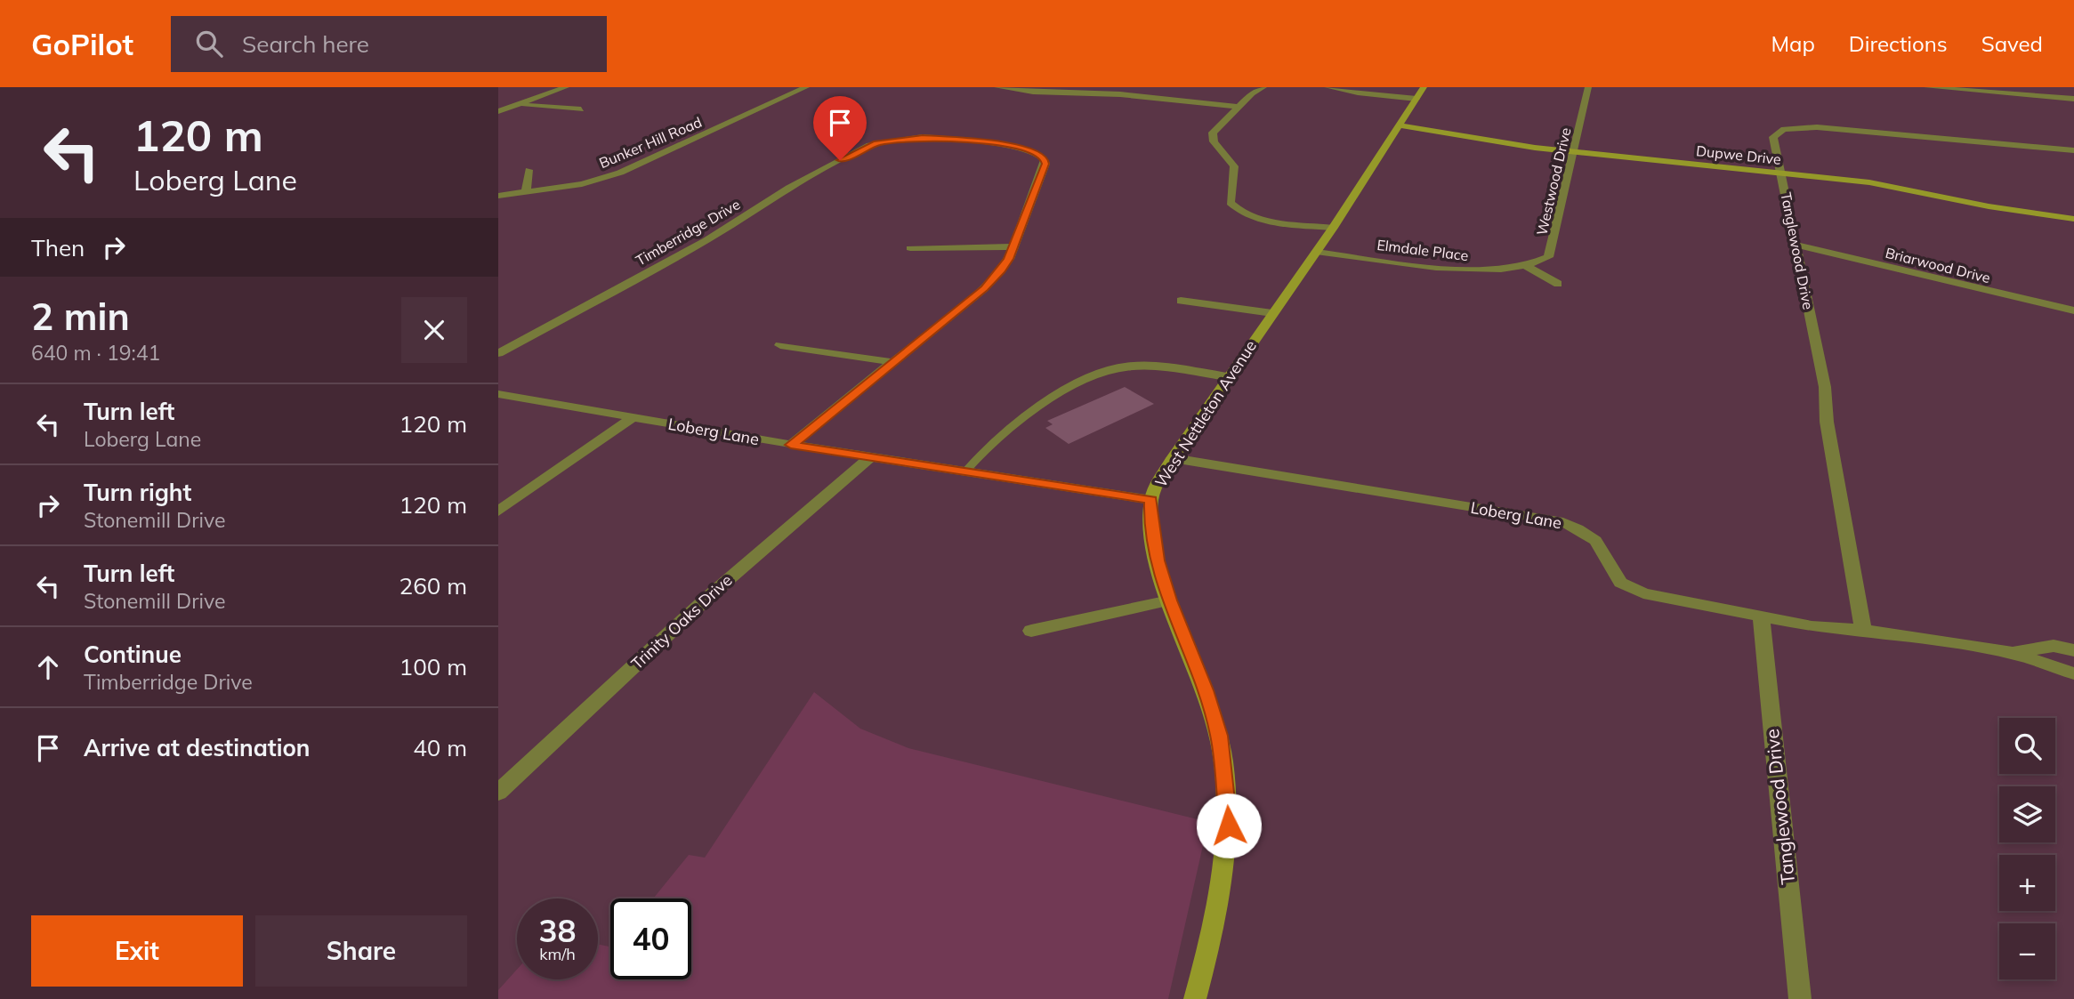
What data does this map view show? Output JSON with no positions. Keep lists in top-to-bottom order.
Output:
{
  "streets": {
    "street": [
      "Bunker Hill Road",
      "Dupwe Drive",
      "Westwood Drive",
      "Timberridge Drive",
      "Elmdale Place",
      "Tanglewood Drive",
      "Briarwood Drive",
      "West Nettleton Avenue",
      "Loberg Lane",
      "Trinity Oaks Drive"
    ]
  },
  "crossings": [
    ["Dupwe Drive", "Westwood Drive"],
    ["Dupwe Drive", "Tanglewood Drive"],
    ["Dupwe Drive", "West Nettleton Avenue"],
    ["Westwood Drive", "Elmdale Place"],
    ["Elmdale Place", "West Nettleton Avenue"],
    ["Tanglewood Drive", "Briarwood Drive"],
    ["Tanglewood Drive", "Loberg Lane"],
    ["West Nettleton Avenue", "Loberg Lane"],
    ["Loberg Lane", "Trinity Oaks Drive"]
  ],
  "page": {
    "header": "GoPilot",
    "search": "Search here",
    "nav": ["Map", "Directions", "Saved"],
    "turn": ["120 m", "Loberg Lane"],
    "then": "Then",
    "heading": ["2 min", "640 m · 19:41"],
    "list": [
      {
        "name": "Turn left",
        "note": "Loberg Lane",
        "value": "120 m"
      },
      {
        "name": "Turn right",
        "note": "Stonemill Drive",
        "value": "120 m"
      },
      {
        "name": "Turn left",
        "note": "Stonemill Drive",
        "value": "260 m"
      },
      {
        "name": "Continue",
        "note": "Timberridge Drive",
        "value": "100 m"
      },
      {
        "name": "Arrive at destination",
        "value": "40 m"
      }
    ],
    "map_buttons": ["+", "−"],
    "speed": "38 km/h",
    "limit": "40",
    "buttons": ["Exit", "Share"]
  }
}
